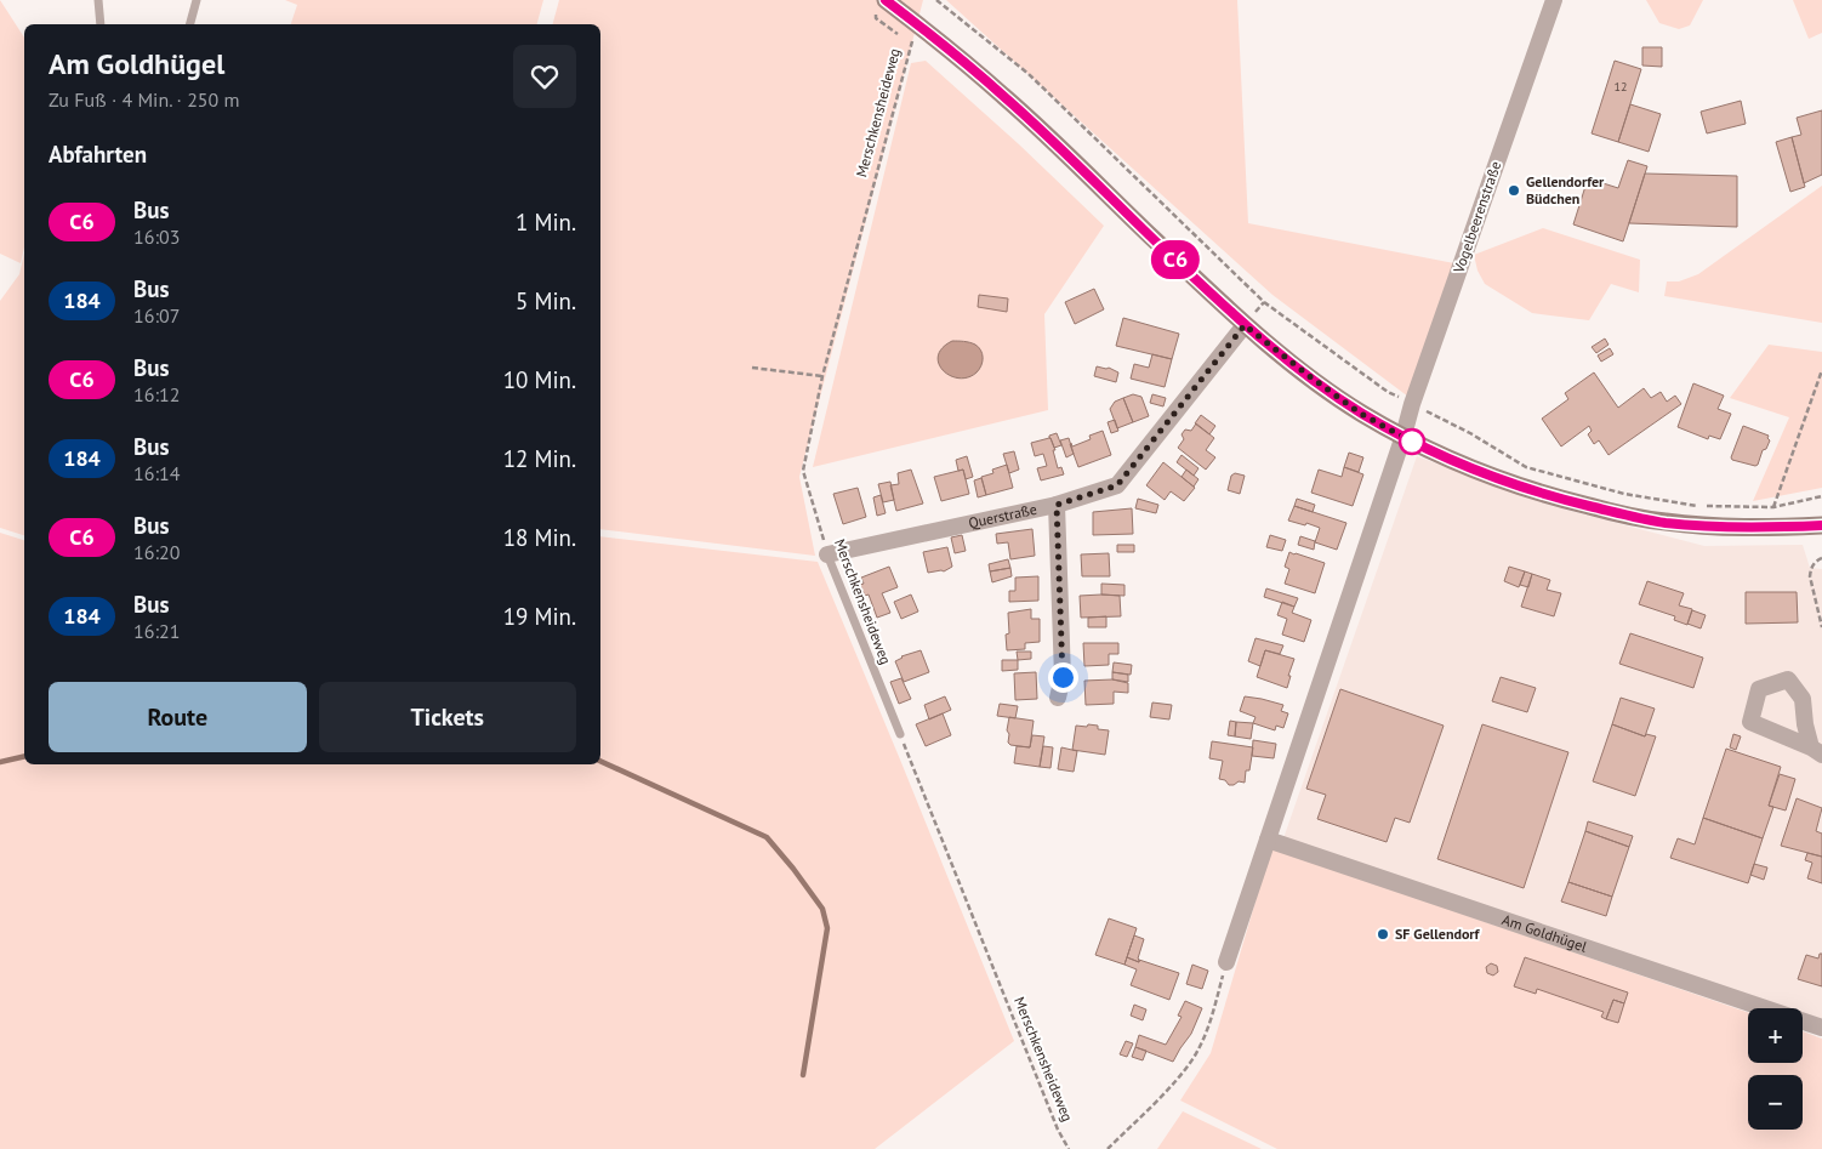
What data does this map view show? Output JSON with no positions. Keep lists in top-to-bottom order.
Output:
{
  "streets": {
    "street": ["Vogelbeerenstraße", "Querstraße", "Am Goldhügel"],
    "lane": ["Merschkensheideweg"]
  },
  "crossings": [
    ["Merschkensheideweg", "Querstraße"]
  ],
  "places": ["Gellendorfer Büdchen", "SF Gellendorf"],
  "lines": ["bus line C6"],
  "house_numbers": ["12"],
  "page": {
    "on_map": "C6",
    "heading": [
      ["Am Goldhügel", "Zu Fuß · 4 Min. · 250 m"],
      "Abfahrten"
    ],
    "list": [
      {
        "mark": "C6",
        "name": "Bus",
        "note": "16:03",
        "value": "1 Min."
      },
      {
        "mark": "184",
        "name": "Bus",
        "note": "16:07",
        "value": "5 Min."
      },
      {
        "mark": "C6",
        "name": "Bus",
        "note": "16:12",
        "value": "10 Min."
      },
      {
        "mark": "184",
        "name": "Bus",
        "note": "16:14",
        "value": "12 Min."
      },
      {
        "mark": "C6",
        "name": "Bus",
        "note": "16:20",
        "value": "18 Min."
      },
      {
        "mark": "184",
        "name": "Bus",
        "note": "16:21",
        "value": "19 Min."
      }
    ],
    "buttons": ["Route", "Tickets"],
    "map_buttons": ["+", "−"]
  }
}
